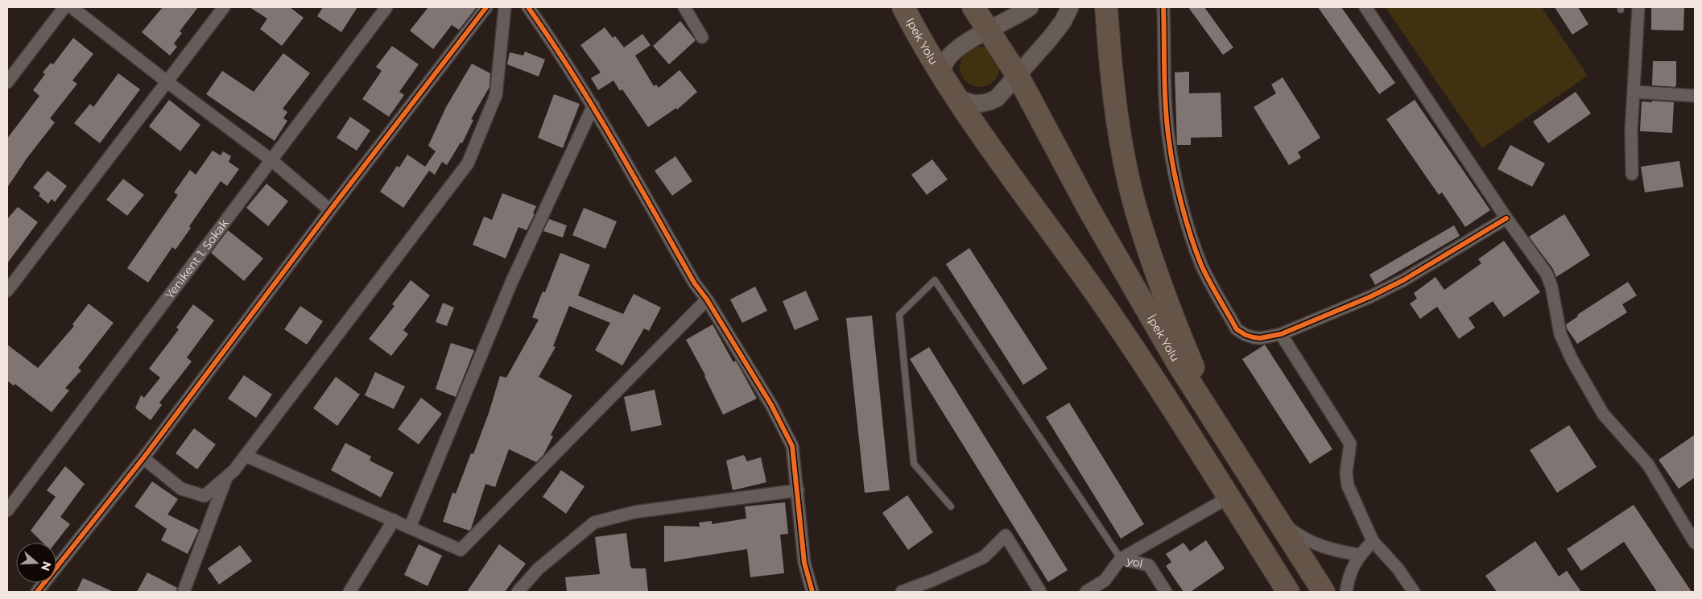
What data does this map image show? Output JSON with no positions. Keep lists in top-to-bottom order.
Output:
{
  "streets": {
    "highway": ["Ipek Yolu", "İpek Yolu"],
    "street": ["Yenikent 1. Sokak", "yol"]
  },
  "crossings": [
    ["Ipek Yolu", "İpek Yolu"]
  ],
  "north": "right"
}
